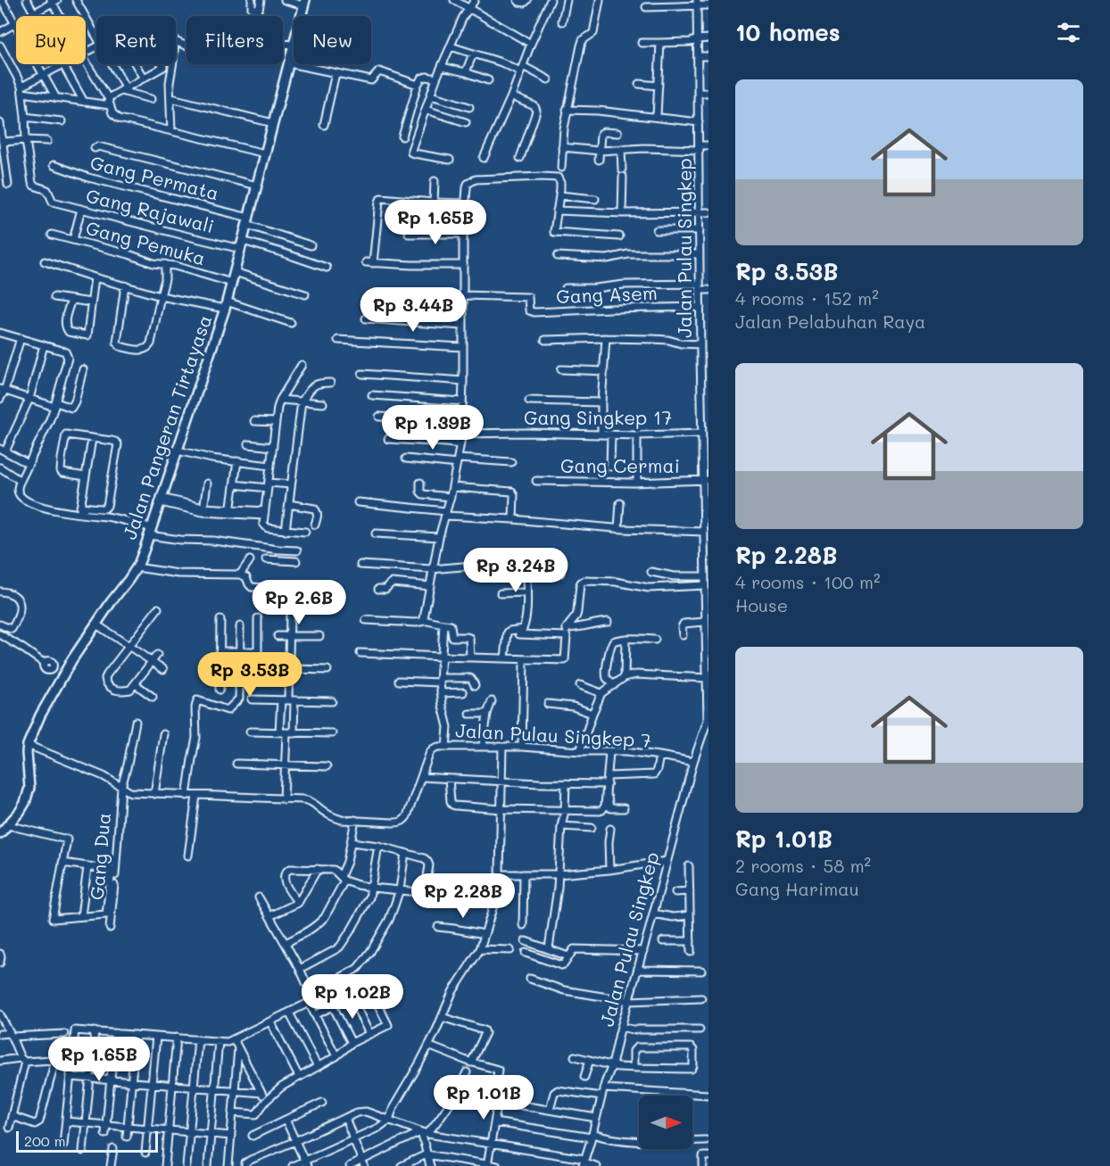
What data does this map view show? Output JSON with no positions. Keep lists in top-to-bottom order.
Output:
{
  "streets": {
    "main road": ["Jalan Pangeran Tirtayasa"],
    "street": [
      "Gang Permata",
      "Gang Rajawali",
      "Gang Pemuka",
      "Jalan Pulau Singkep",
      "Gang Asem",
      "Gang Singkep 17",
      "Gang Cermai",
      "Jalan Pulau Singkep 7",
      "Gang Dua"
    ]
  },
  "crossings": [
    ["Gang Permata", "Jalan Pangeran Tirtayasa"],
    ["Gang Rajawali", "Jalan Pangeran Tirtayasa"],
    ["Gang Pemuka", "Jalan Pangeran Tirtayasa"],
    ["Jalan Pulau Singkep", "Gang Asem"],
    ["Jalan Pulau Singkep", "Gang Singkep 17"],
    ["Jalan Pulau Singkep", "Gang Cermai"],
    ["Jalan Pulau Singkep", "Jalan Pulau Singkep 7"],
    ["Jalan Pangeran Tirtayasa", "Jalan Pulau Singkep 7"],
    ["Jalan Pulau Singkep 7", "Gang Dua"]
  ],
  "scale_bar": "200 m",
  "north": "right",
  "page": {
    "heading": "10 homes",
    "chip": [
      "Buy",
      "Rent",
      "Filters",
      "New"
    ],
    "list": [
      {
        "name": "Rp 3.53B",
        "note": "4 rooms · 152 m² · Jalan Pelabuhan Raya"
      },
      {
        "name": "Rp 2.28B",
        "note": "4 rooms · 100 m² · House"
      },
      {
        "name": "Rp 1.01B",
        "note": "2 rooms · 58 m² · Gang Harimau"
      }
    ],
    "price": [
      "Rp 1.65B",
      "Rp 3.44B",
      "Rp 1.39B",
      "Rp 3.24B",
      "Rp 2.6B",
      "Rp 3.53B",
      "Rp 2.28B",
      "Rp 1.02B",
      "Rp 1.65B",
      "Rp 1.01B"
    ],
    "scale": "200 m"
  }
}
